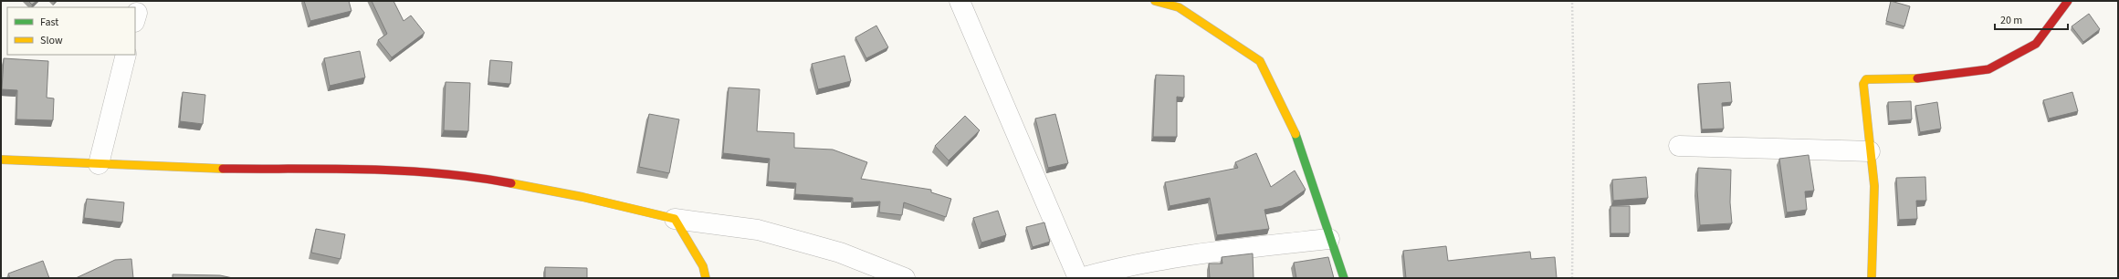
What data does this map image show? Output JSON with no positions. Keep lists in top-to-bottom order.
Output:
{
  "legend": ["Fast", "Slow"],
  "scale_bar": "20 m"
}
